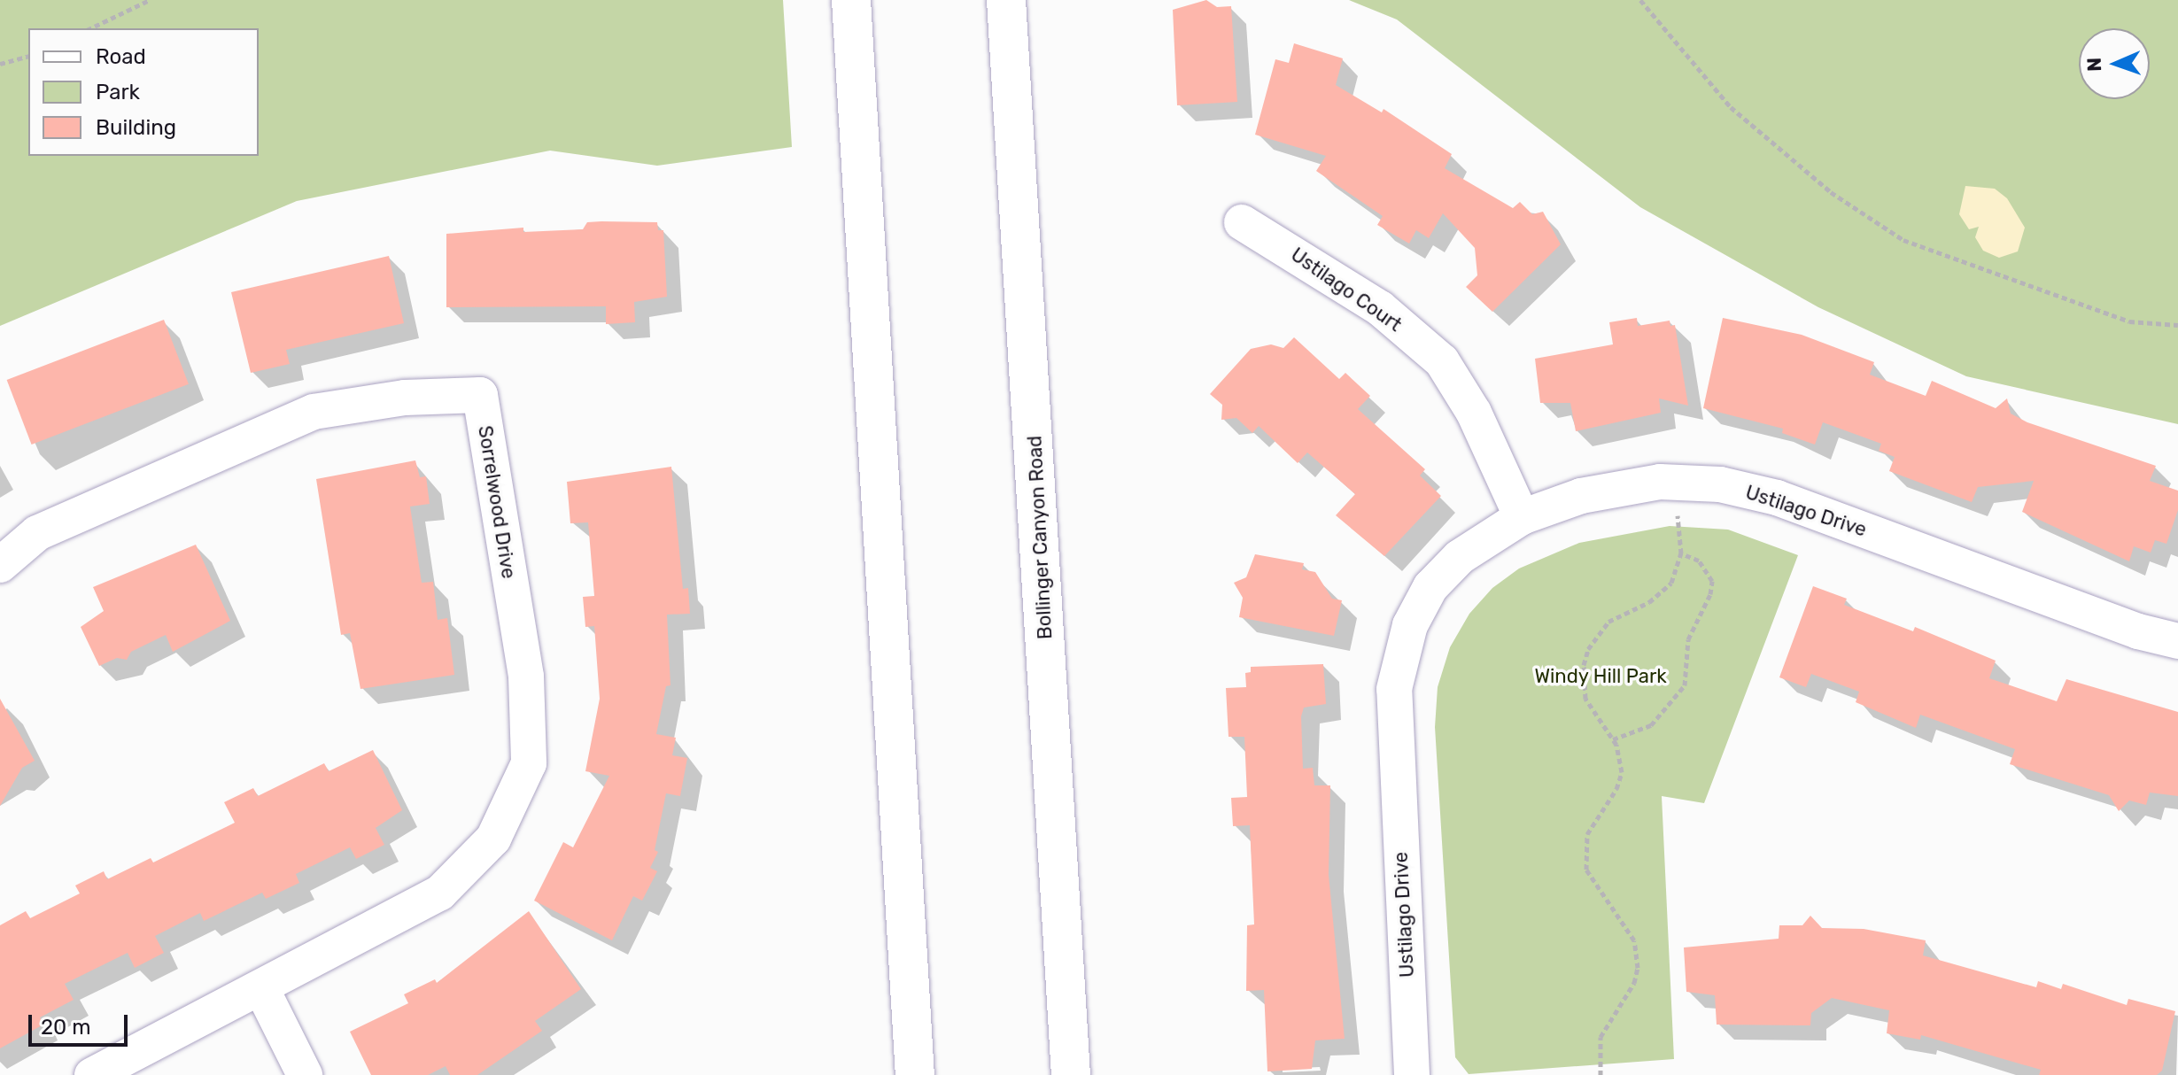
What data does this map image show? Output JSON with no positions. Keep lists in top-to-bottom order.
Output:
{
  "streets": {
    "main road": ["Bollinger Canyon Road"],
    "street": ["Ustilago Court", "Sorrelwood Drive", "Ustilago Drive"]
  },
  "crossings": [
    ["Ustilago Court", "Ustilago Drive"]
  ],
  "parks": ["Windy Hill Park"],
  "legend": ["Road", "Park", "Building"],
  "scale_bar": "20 m",
  "north": "left"
}
